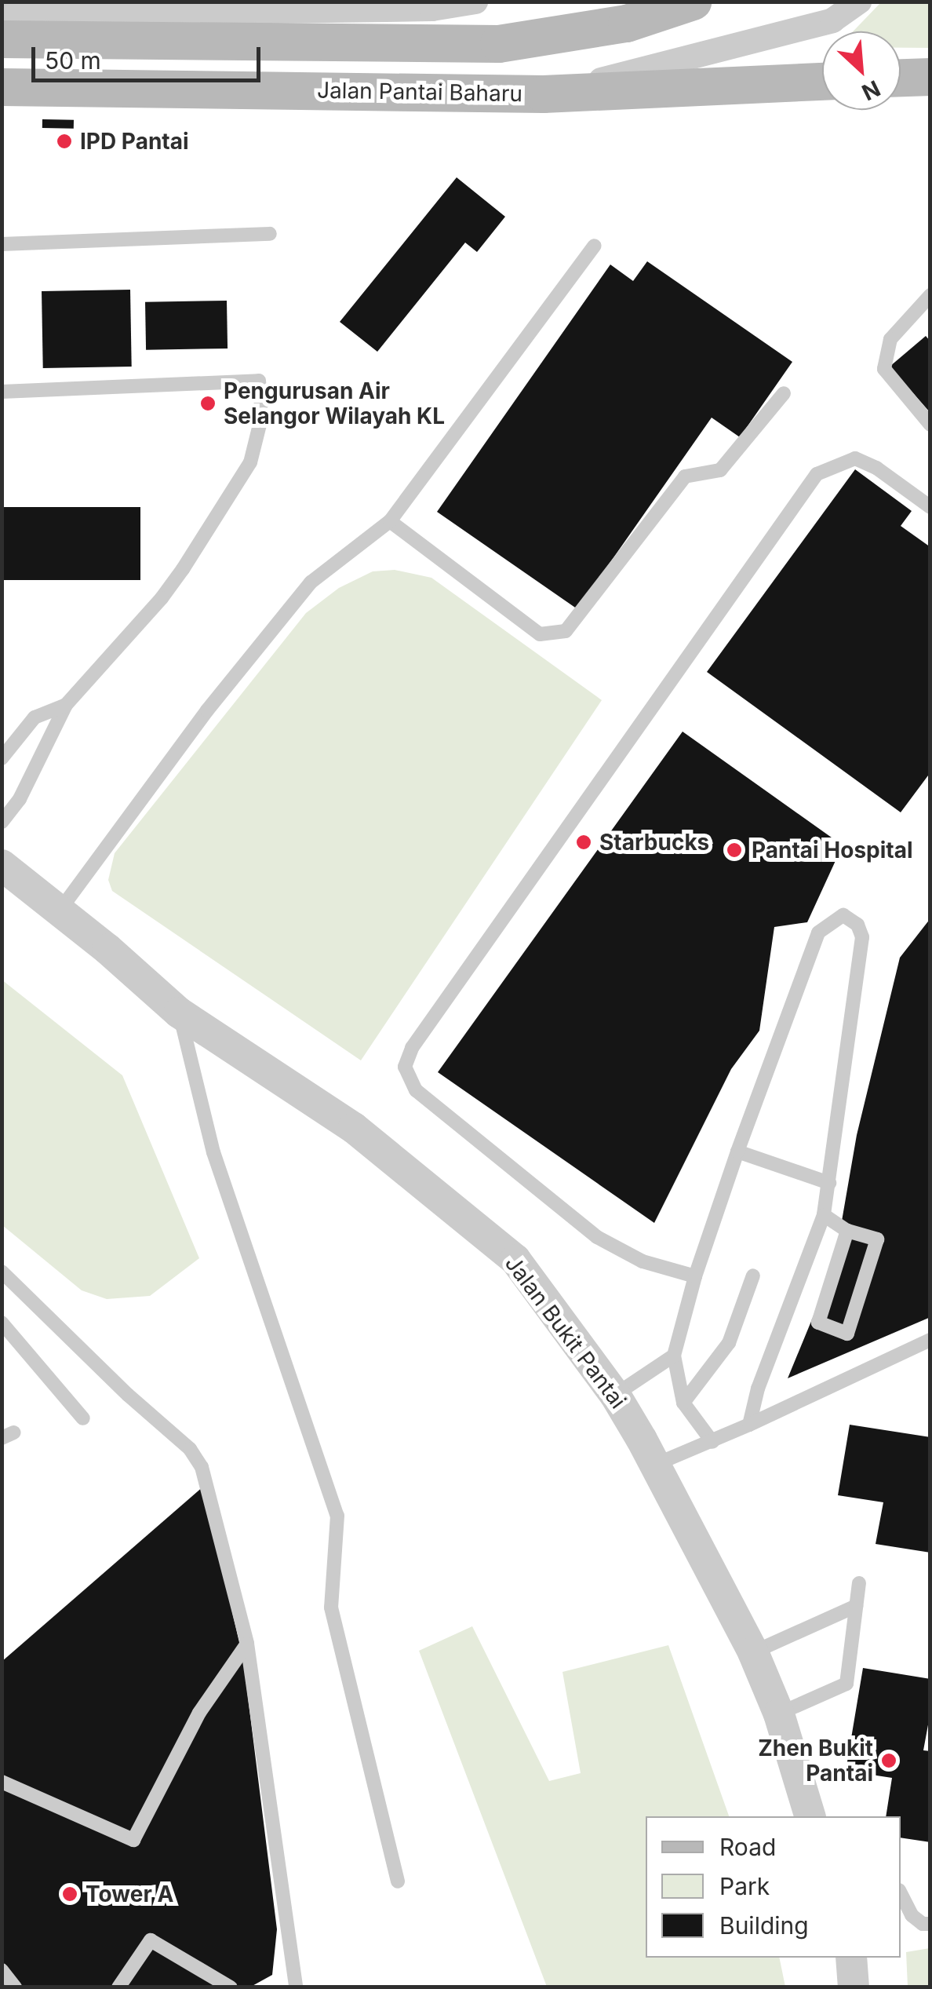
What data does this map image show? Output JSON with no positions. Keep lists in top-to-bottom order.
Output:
{
  "streets": {
    "main road": ["Jalan Pantai Baharu"],
    "street": ["Jalan Bukit Pantai"]
  },
  "places": [
    "IPD Pantai",
    "Pengurusan Air Selangor Wilayah KL",
    "Starbucks",
    "Pantai Hospital",
    "Zhen Bukit Pantai",
    "Tower A"
  ],
  "legend": ["Road", "Park", "Building"],
  "scale_bar": "50 m",
  "north": "bottom right"
}
